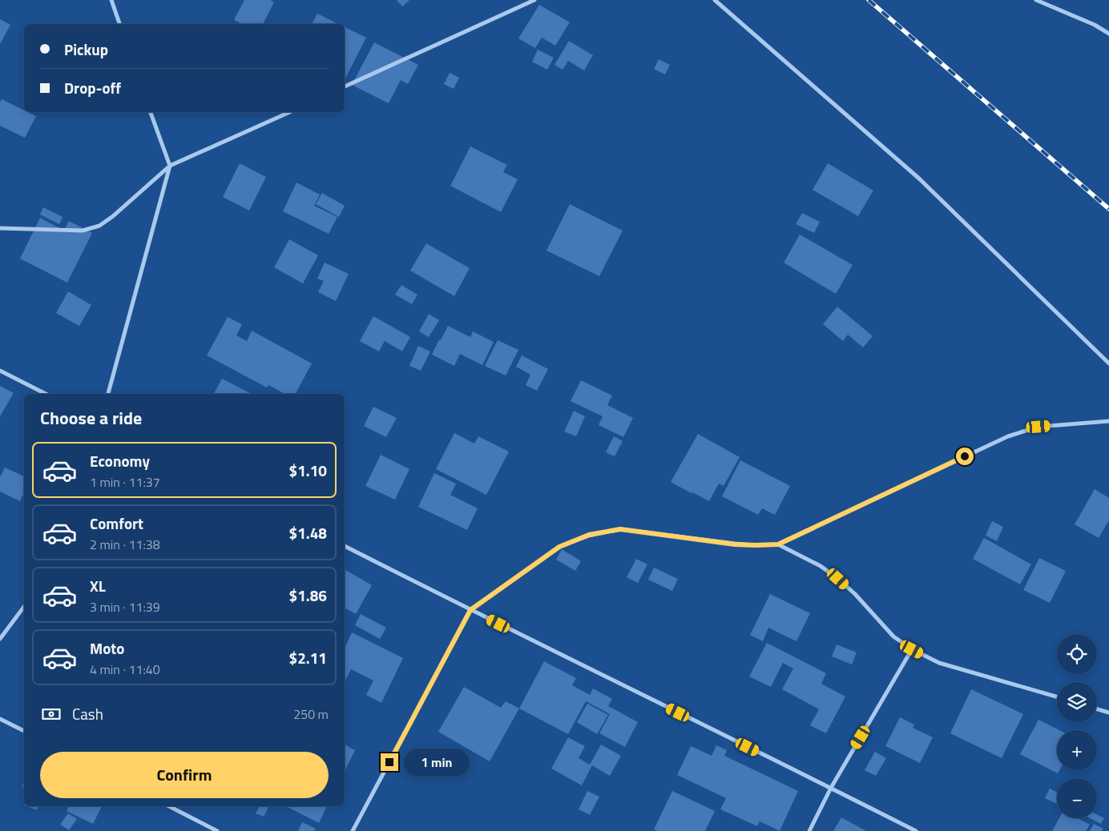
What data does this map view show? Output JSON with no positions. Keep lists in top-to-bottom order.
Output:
{
  "page": {
    "banner": ["Pickup", "Drop-off"],
    "heading": "Choose a ride",
    "list": [
      {
        "name": "Economy",
        "note": "1 min · 11:37",
        "value": "$1.10"
      },
      {
        "name": "Comfort",
        "note": "2 min · 11:38",
        "value": "$1.48"
      },
      {
        "name": "XL",
        "note": "3 min · 11:39",
        "value": "$1.86"
      },
      {
        "name": "Moto",
        "note": "4 min · 11:40",
        "value": "$2.11"
      }
    ],
    "map_buttons": ["+", "−"],
    "pay": ["Cash", "250 m"],
    "buttons": "Confirm",
    "bubble": "1 min"
  }
}
